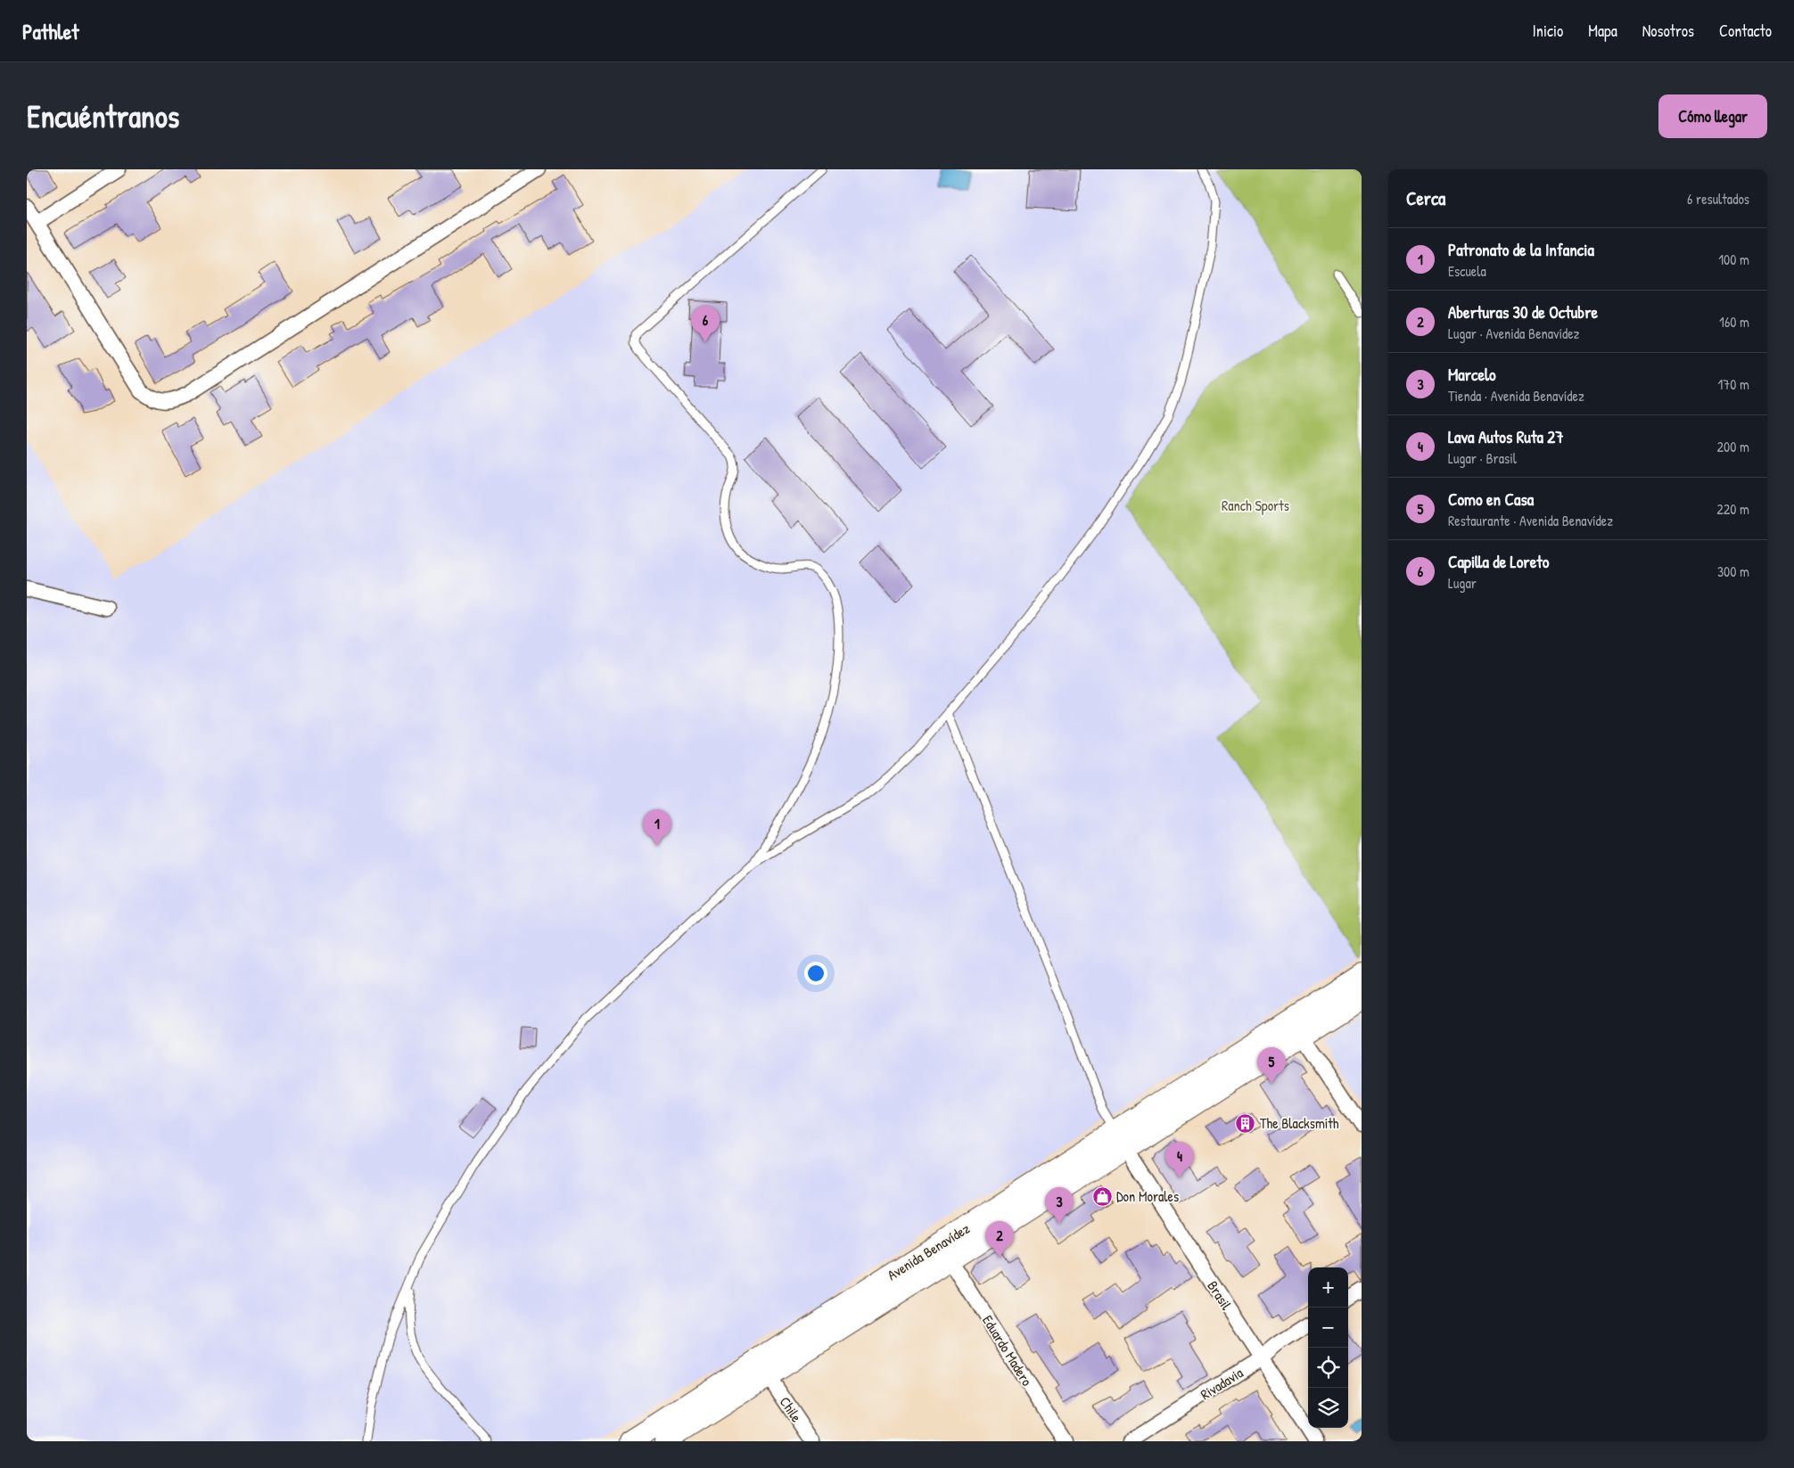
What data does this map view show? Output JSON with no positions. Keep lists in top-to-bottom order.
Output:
{
  "streets": {
    "main road": ["Avenida Benavídez"],
    "street": [
      "Brasil",
      "Eduardo Madero",
      "Rivadavia",
      "Chile"
    ]
  },
  "crossings": [
    ["Avenida Benavídez", "Brasil"],
    ["Avenida Benavídez", "Eduardo Madero"],
    ["Avenida Benavídez", "Chile"],
    ["Brasil", "Rivadavia"]
  ],
  "parks": ["Ranch Sports"],
  "places": {
    "building": ["The Blacksmith"],
    "shop": ["Don Morales"]
  },
  "page": {
    "header": "Pathlet",
    "nav": [
      "Inicio",
      "Mapa",
      "Nosotros",
      "Contacto"
    ],
    "buttons": "Cómo llegar",
    "title": "Encuéntranos",
    "heading": ["Cerca", "6 resultados"],
    "list": [
      {
        "mark": "1",
        "name": "Patronato de la Infancia",
        "note": "Escuela",
        "value": "100 m"
      },
      {
        "mark": "2",
        "name": "Aberturas 30 de Octubre",
        "note": "Lugar · Avenida Benavídez",
        "value": "160 m"
      },
      {
        "mark": "3",
        "name": "Marcelo",
        "note": "Tienda · Avenida Benavídez",
        "value": "170 m"
      },
      {
        "mark": "4",
        "name": "Lava Autos Ruta 27",
        "note": "Lugar · Brasil",
        "value": "200 m"
      },
      {
        "mark": "5",
        "name": "Como en Casa",
        "note": "Restaurante · Avenida Benavídez",
        "value": "220 m"
      },
      {
        "mark": "6",
        "name": "Capilla de Loreto",
        "note": "Lugar",
        "value": "300 m"
      }
    ],
    "pins": [
      "6",
      "1",
      "5",
      "4",
      "3",
      "2"
    ],
    "map_buttons": ["+", "−"]
  }
}
